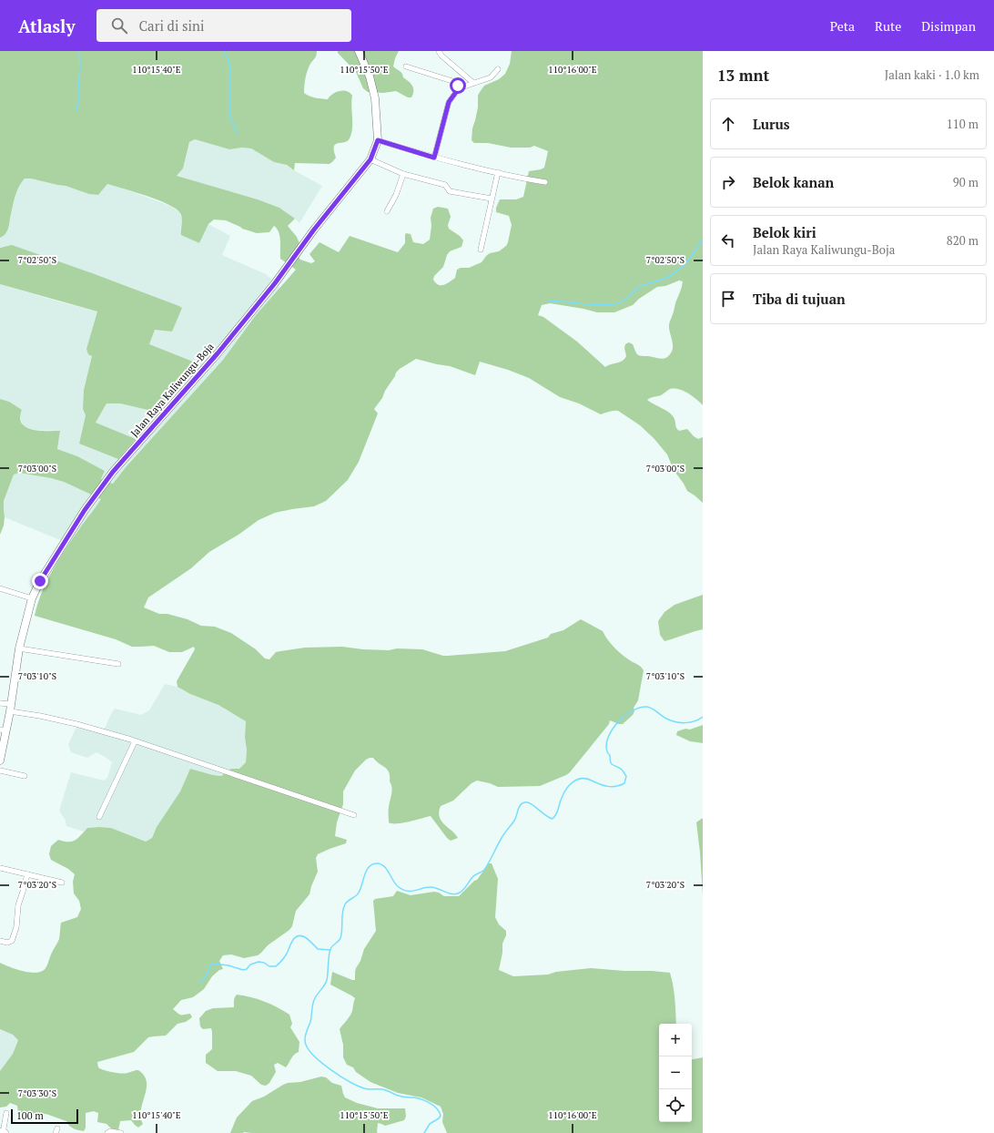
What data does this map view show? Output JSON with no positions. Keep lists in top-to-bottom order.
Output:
{
  "streets": {
    "main road": ["Jalan Raya Kaliwungu-Boja"]
  },
  "scale_bar": "100 m",
  "page": {
    "header": "Atlasly",
    "search": "Cari di sini",
    "nav": ["Peta", "Rute", "Disimpan"],
    "heading": ["13 mnt", "Jalan kaki · 1.0 km"],
    "list": [
      ["Lurus", "110 m"],
      ["Belok kanan", "90 m"],
      ["Belok kiri", "Jalan Raya Kaliwungu-Boja", "820 m"],
      "Tiba di tujuan"
    ],
    "map_buttons": ["+", "−"],
    "scale": "100 m"
  },
  "coordinates": [
    "110°15'40\"E",
    "110°15'50\"E",
    "110°16'00\"E",
    "7°02'50\"S",
    "7°03'00\"S",
    "7°03'10\"S",
    "7°03'20\"S",
    "7°03'30\"S"
  ]
}
